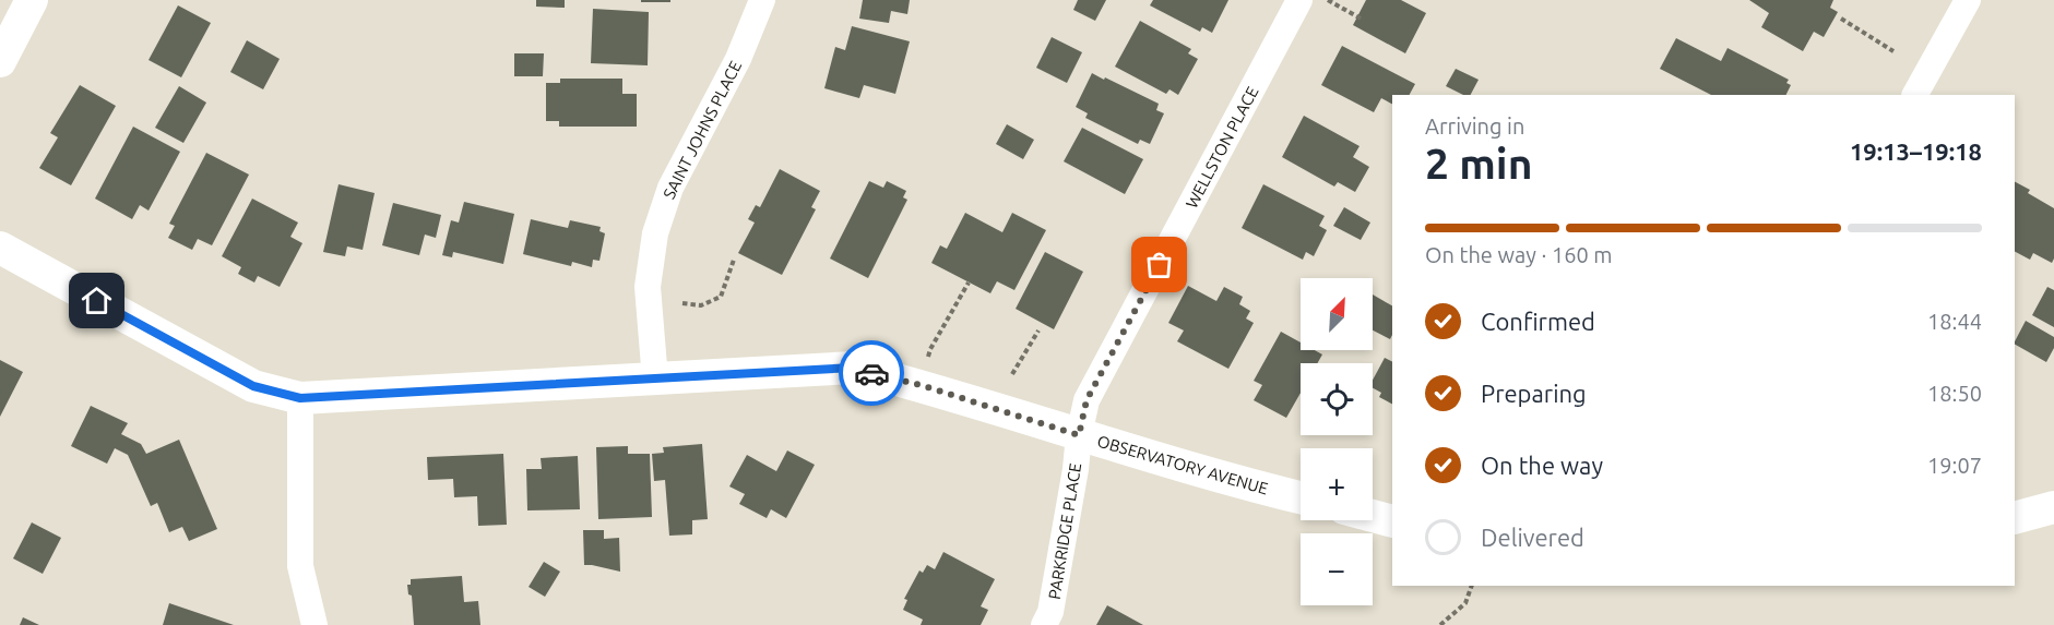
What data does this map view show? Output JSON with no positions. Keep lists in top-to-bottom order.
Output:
{
  "streets": {
    "street": [
      "SAINT JOHNS PLACE",
      "WELLSTON PLACE",
      "OBSERVATORY AVENUE",
      "PARKRIDGE PLACE"
    ]
  },
  "crossings": [
    ["SAINT JOHNS PLACE", "OBSERVATORY AVENUE"],
    ["WELLSTON PLACE", "OBSERVATORY AVENUE"],
    ["WELLSTON PLACE", "PARKRIDGE PLACE"],
    ["OBSERVATORY AVENUE", "PARKRIDGE PLACE"]
  ],
  "north": "top right",
  "page": {
    "heading": ["2 min", "Arriving in", "19:13–19:18"],
    "bar": "On the way · 160 m",
    "map_buttons": ["+", "−"],
    "list": [
      ["Confirmed", "18:44"],
      ["Preparing", "18:50"],
      ["On the way", "19:07"],
      "Delivered"
    ]
  }
}
